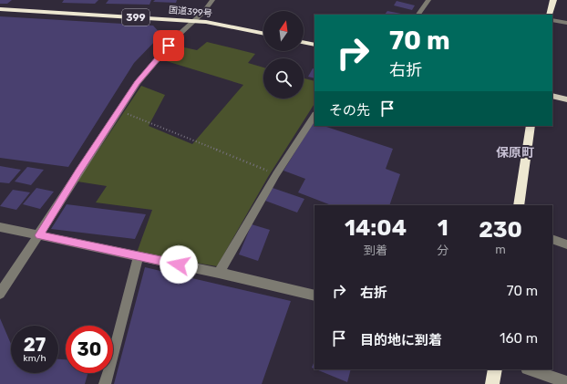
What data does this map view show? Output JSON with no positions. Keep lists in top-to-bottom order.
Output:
{
  "streets": {
    "highway": ["国道399号", "399"]
  },
  "districts": ["保原町"],
  "north": "top",
  "page": {
    "turn": ["70 m", "右折"],
    "then": "その先",
    "eta": [
      "14:04",
      "到着",
      "1",
      "分",
      "230",
      "m"
    ],
    "list": [
      {
        "name": "右折",
        "value": "70 m"
      },
      {
        "name": "目的地に到着",
        "value": "160 m"
      }
    ],
    "speed": "27 km/h",
    "limit": "30"
  }
}
